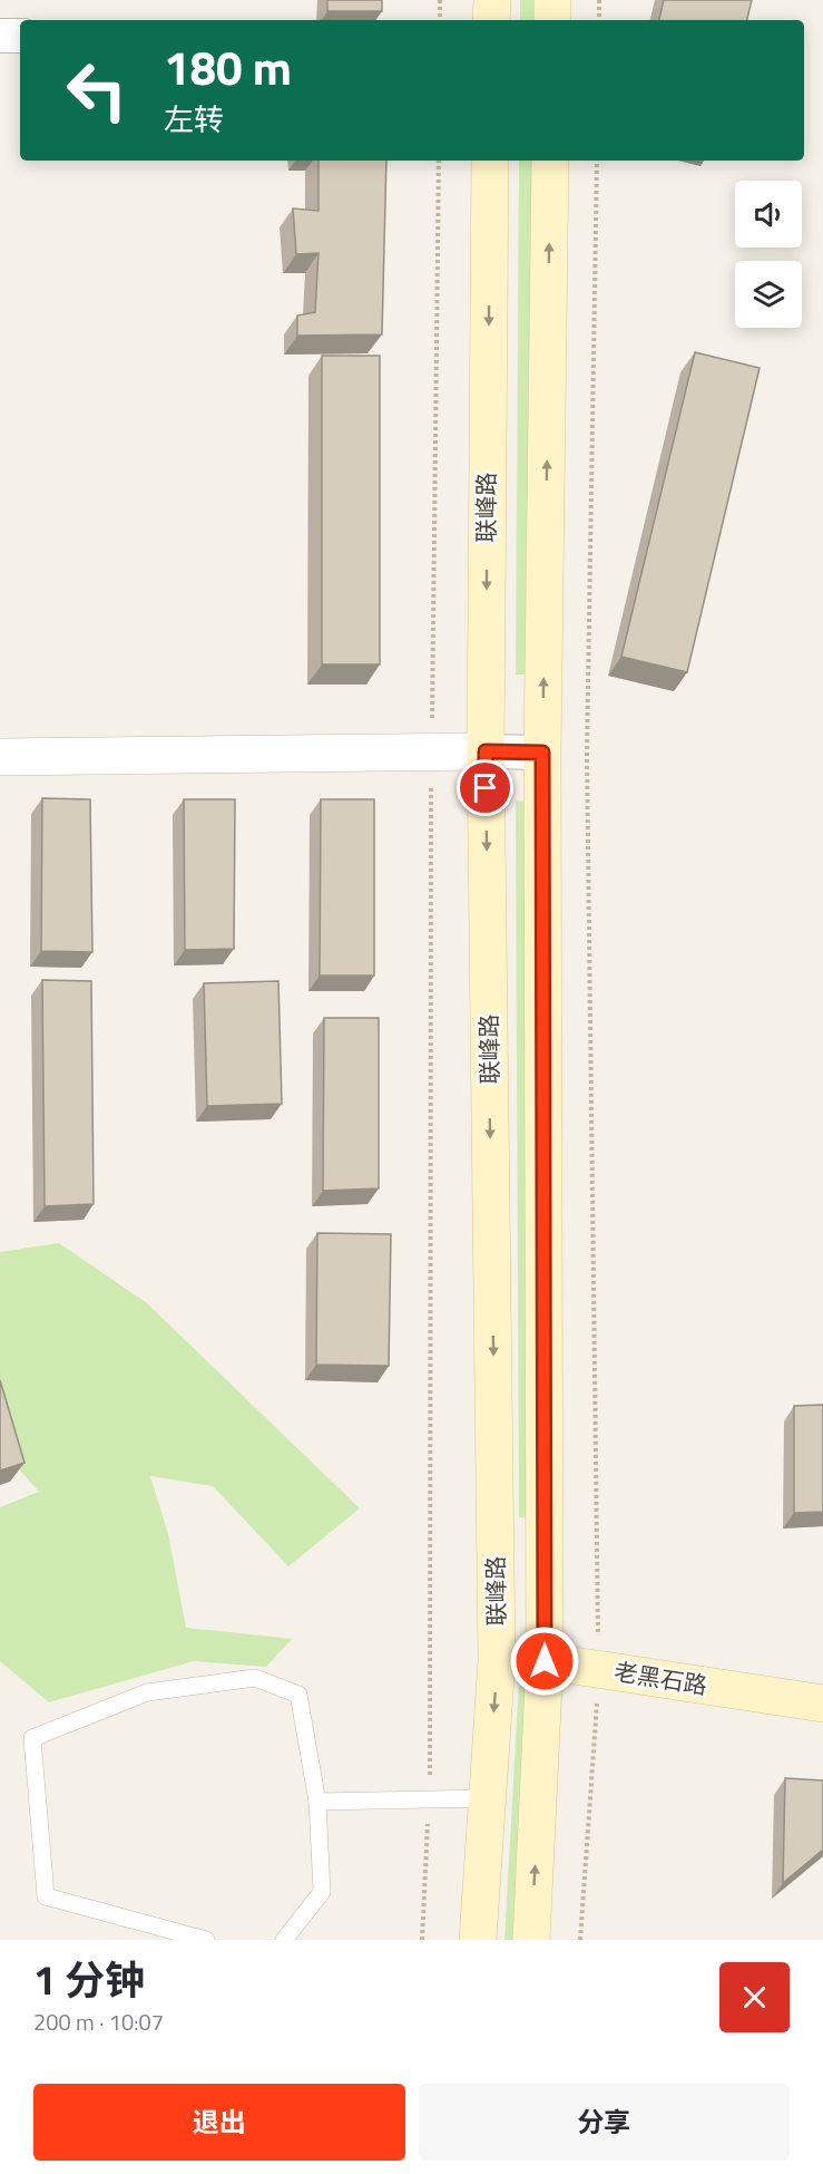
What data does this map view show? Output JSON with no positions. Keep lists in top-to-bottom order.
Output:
{
  "streets": {
    "main road": ["联峰路", "老黑石路"]
  },
  "crossings": [
    ["联峰路", "老黑石路"]
  ],
  "page": {
    "turn": ["180 m", "左转"],
    "heading": ["1 分钟", "200 m · 10:07"],
    "buttons": ["退出", "分享"]
  }
}
